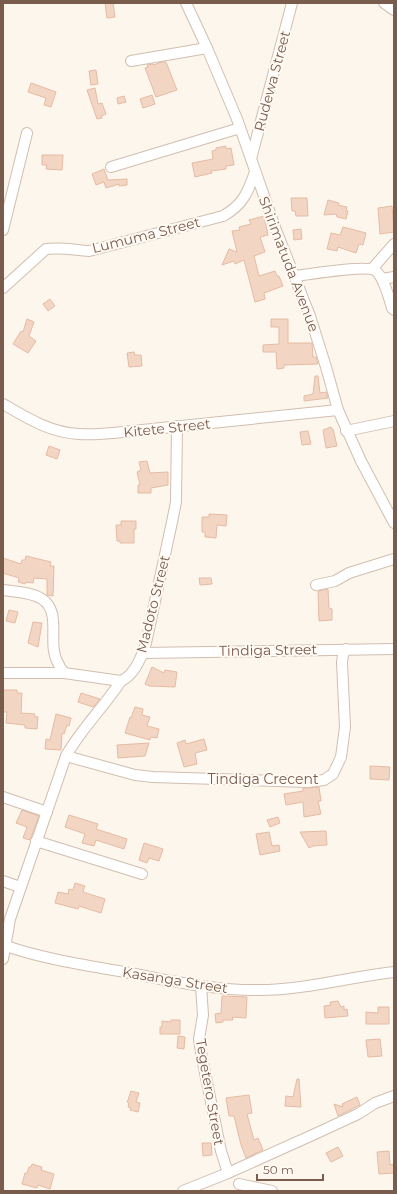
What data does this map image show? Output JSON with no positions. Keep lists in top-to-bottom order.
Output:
{
  "streets": {
    "street": [
      "Rudewa Street",
      "Lumuma Street",
      "Shirimatuda Avenue",
      "Kitete Street",
      "Madoto Street",
      "Tindiga Street",
      "Tindiga Crecent",
      "Kasanga Street",
      "Tegetero Street"
    ]
  },
  "crossings": [
    ["Rudewa Street", "Shirimatuda Avenue"],
    ["Lumuma Street", "Shirimatuda Avenue"],
    ["Shirimatuda Avenue", "Kitete Street"],
    ["Kitete Street", "Madoto Street"],
    ["Madoto Street", "Tindiga Street"],
    ["Madoto Street", "Tindiga Crecent"],
    ["Tindiga Street", "Tindiga Crecent"],
    ["Kasanga Street", "Tegetero Street"]
  ],
  "scale_bar": "50 m"
}
